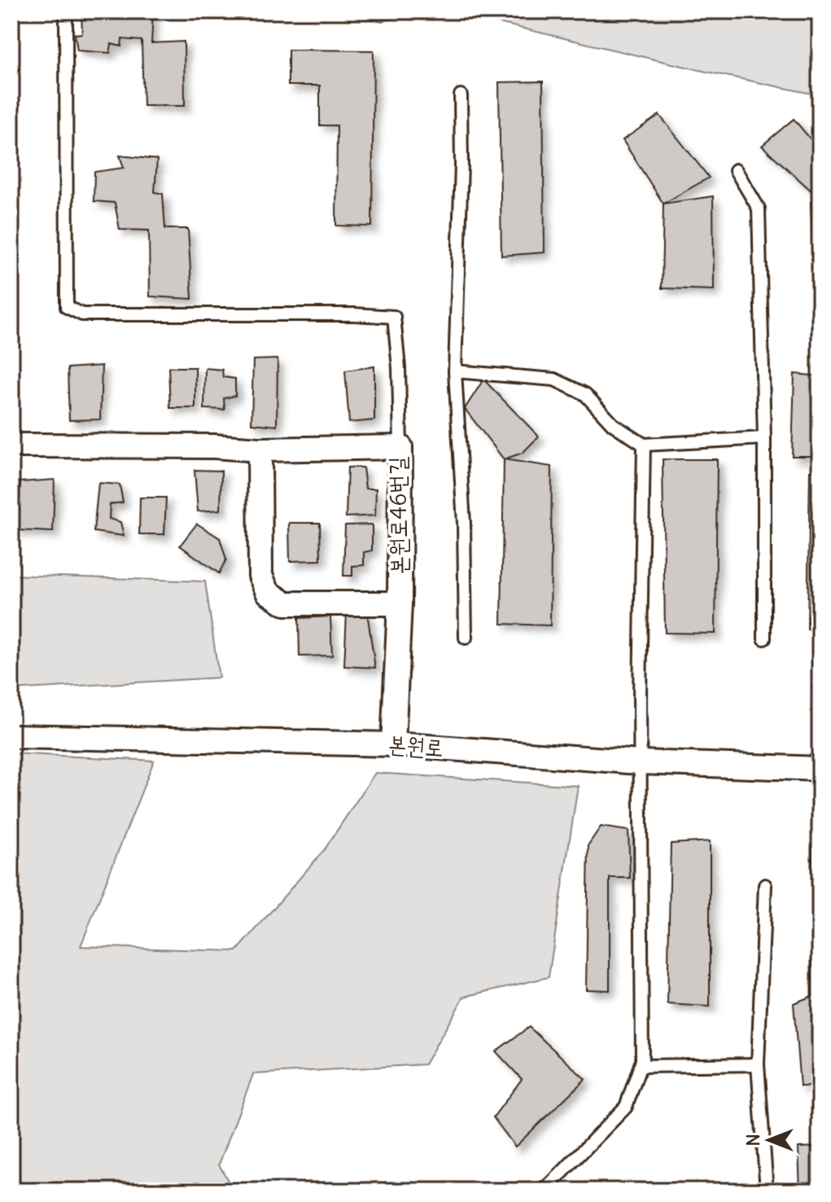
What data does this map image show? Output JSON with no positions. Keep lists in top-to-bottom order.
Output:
{
  "streets": {
    "street": ["본원로46번길", "본원로"]
  },
  "crossings": [
    ["본원로46번길", "본원로"]
  ],
  "north": "left"
}
